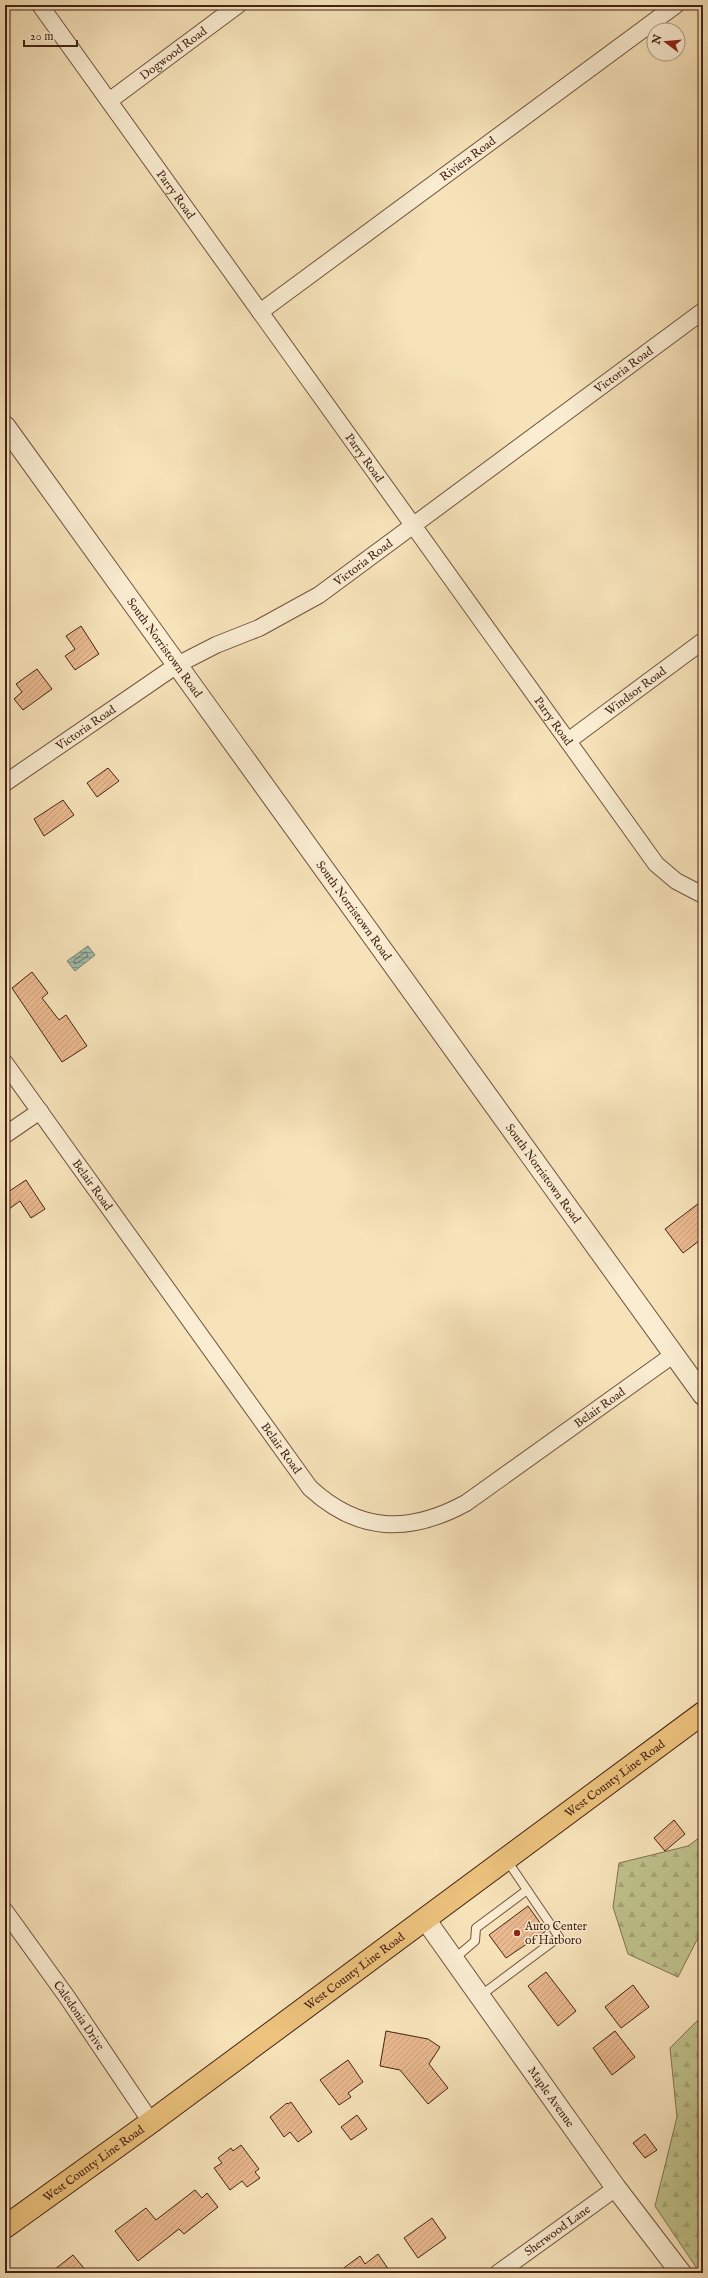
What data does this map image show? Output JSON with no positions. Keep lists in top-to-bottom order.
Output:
{
  "streets": {
    "main road": ["West County Line Road"],
    "street": [
      "Dogwood Road",
      "Riviera Road",
      "Parry Road",
      "Victoria Road",
      "South Norristown Road",
      "Windsor Road",
      "Belair Road",
      "Caledonia Drive",
      "Maple Avenue",
      "Sherwood Lane"
    ]
  },
  "crossings": [
    ["Dogwood Road", "Parry Road"],
    ["Riviera Road", "Parry Road"],
    ["Parry Road", "Victoria Road"],
    ["Parry Road", "Windsor Road"],
    ["Victoria Road", "South Norristown Road"],
    ["South Norristown Road", "Belair Road"],
    ["West County Line Road", "Caledonia Drive"],
    ["West County Line Road", "Maple Avenue"],
    ["Maple Avenue", "Sherwood Lane"]
  ],
  "places": ["Auto Center of Hatboro"],
  "scale_bar": "20 m",
  "north": "left"
}
